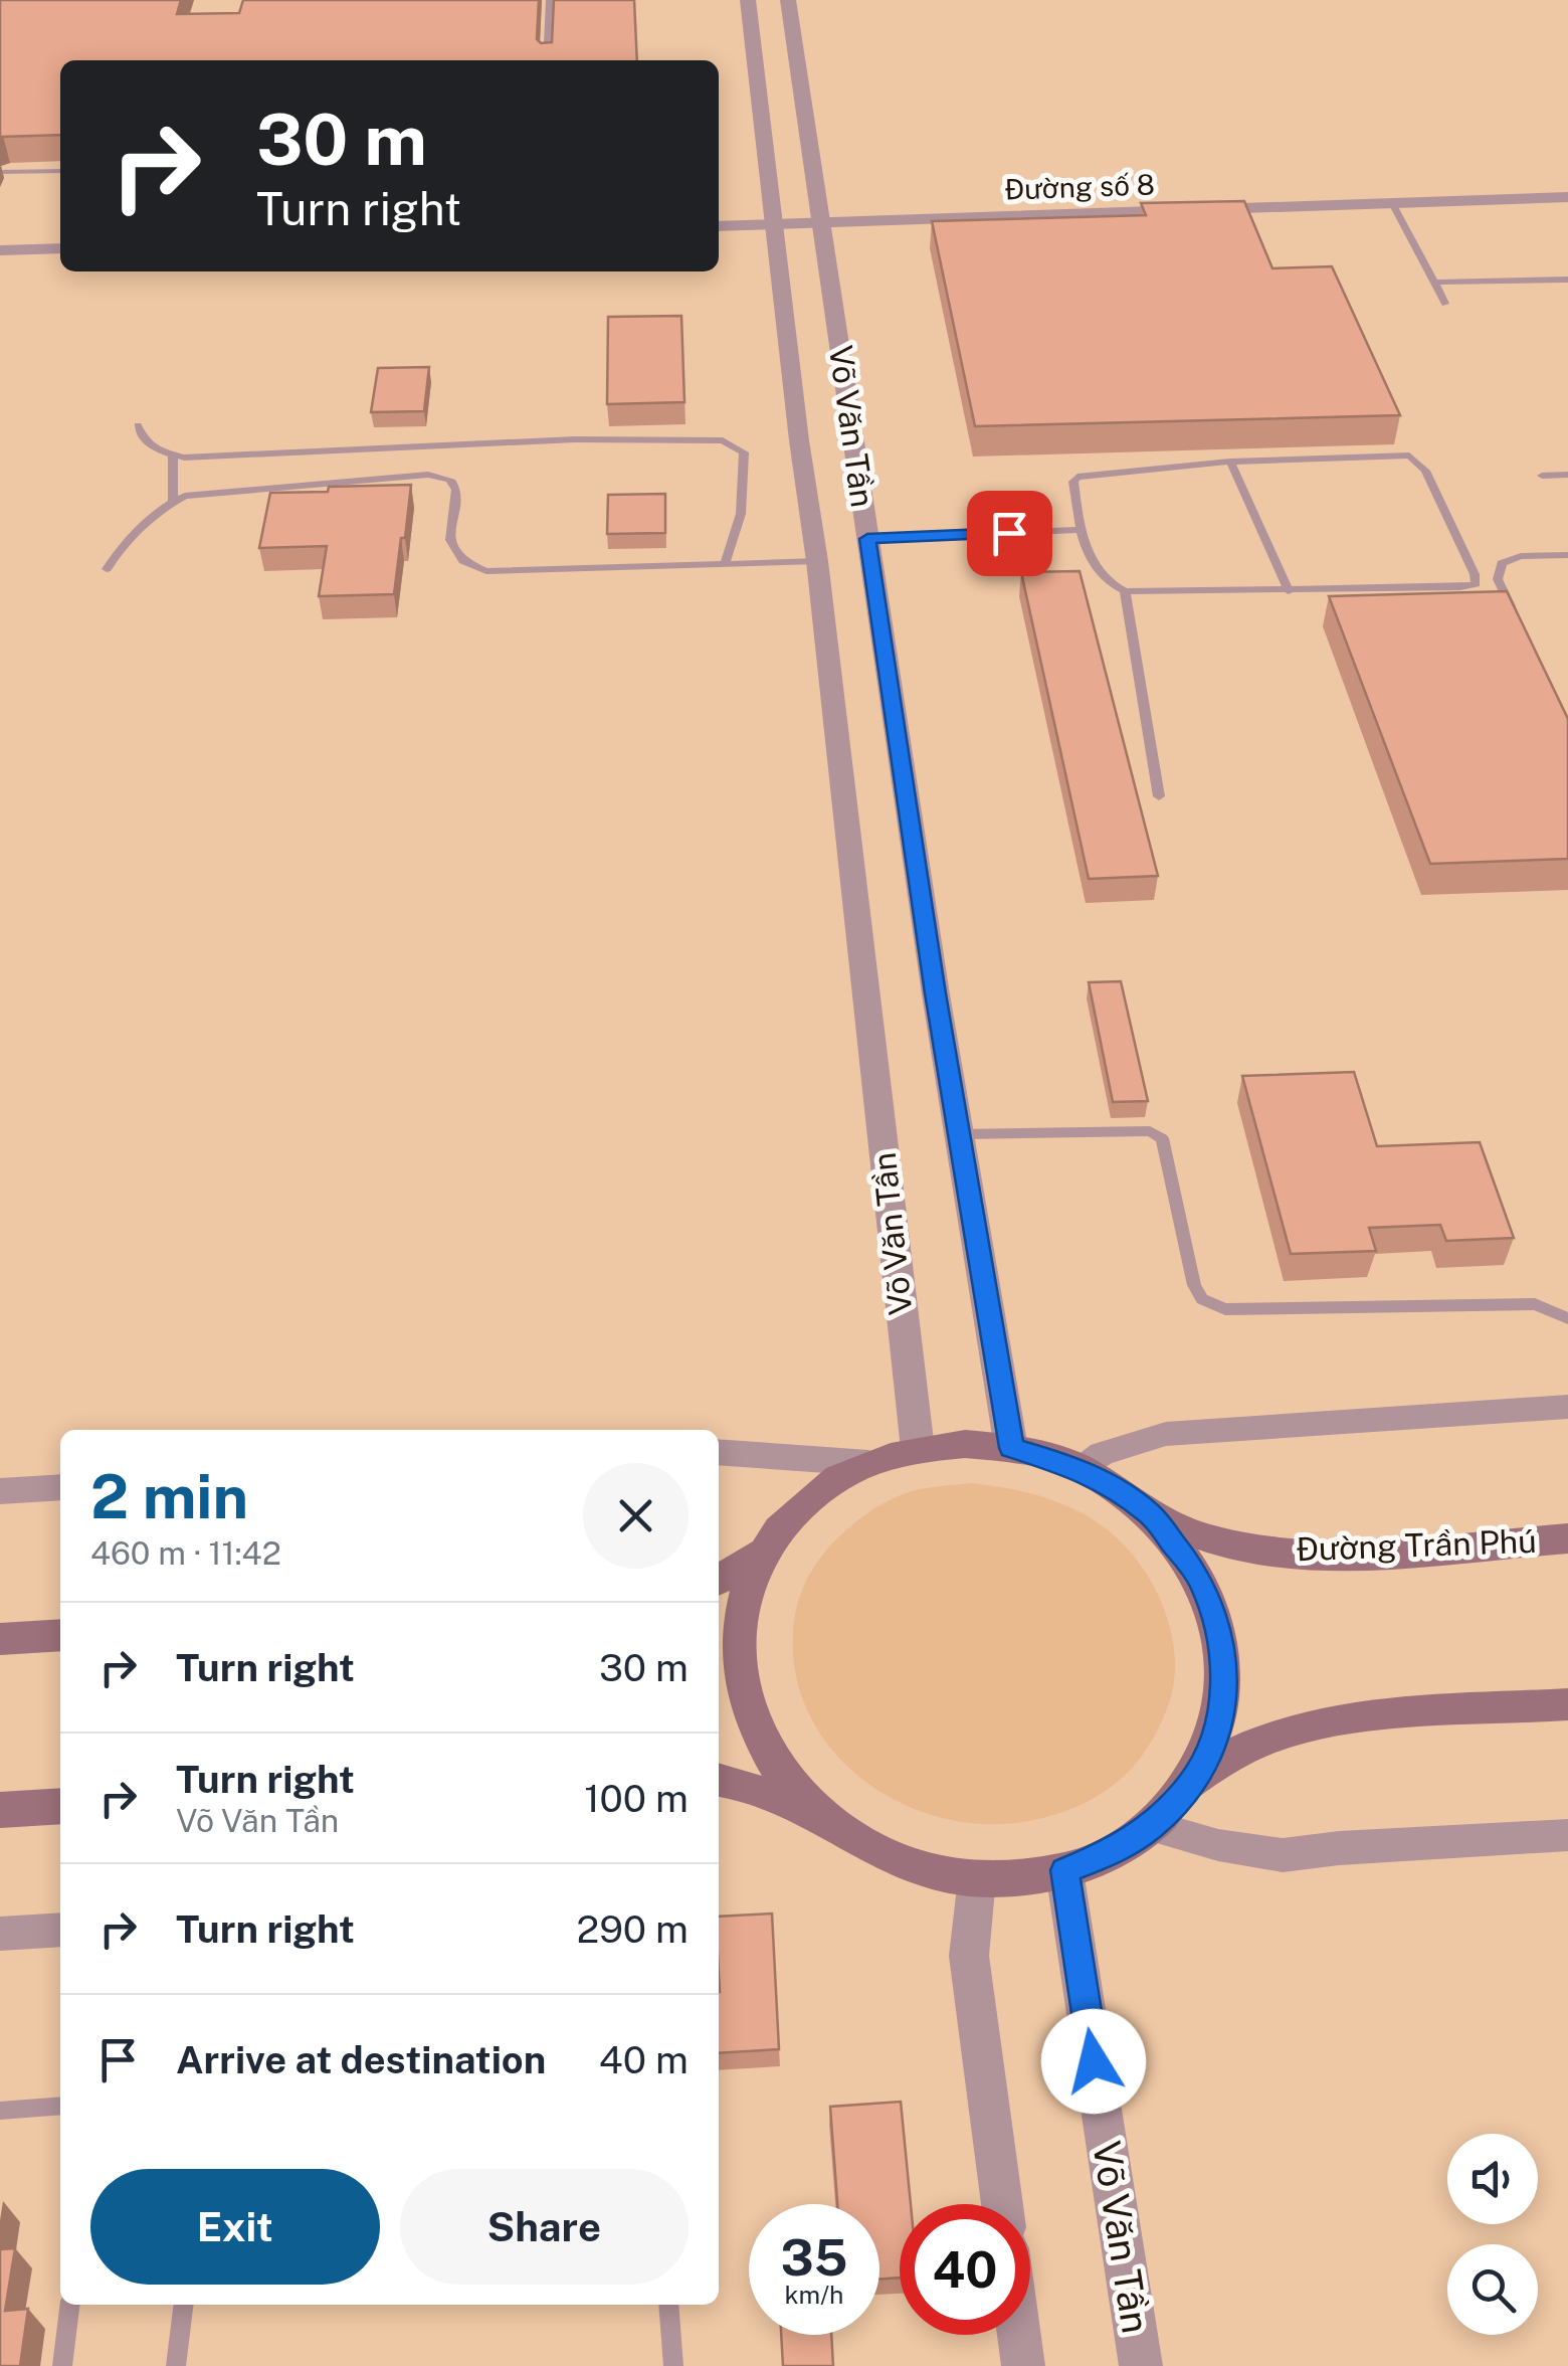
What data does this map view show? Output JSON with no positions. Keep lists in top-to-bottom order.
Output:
{
  "streets": {
    "main road": ["Đường Trần Phú"],
    "street": ["Đường số 8", "Võ Văn Tần"]
  },
  "crossings": [
    ["Đường số 8", "Võ Văn Tần"]
  ],
  "page": {
    "turn": ["30 m", "Turn right"],
    "heading": ["2 min", "460 m · 11:42"],
    "list": [
      {
        "name": "Turn right",
        "value": "30 m"
      },
      {
        "name": "Turn right",
        "note": "Võ Văn Tần",
        "value": "100 m"
      },
      {
        "name": "Turn right",
        "value": "290 m"
      },
      {
        "name": "Arrive at destination",
        "value": "40 m"
      }
    ],
    "buttons": ["Exit", "Share"],
    "speed": "35 km/h",
    "limit": "40"
  }
}
